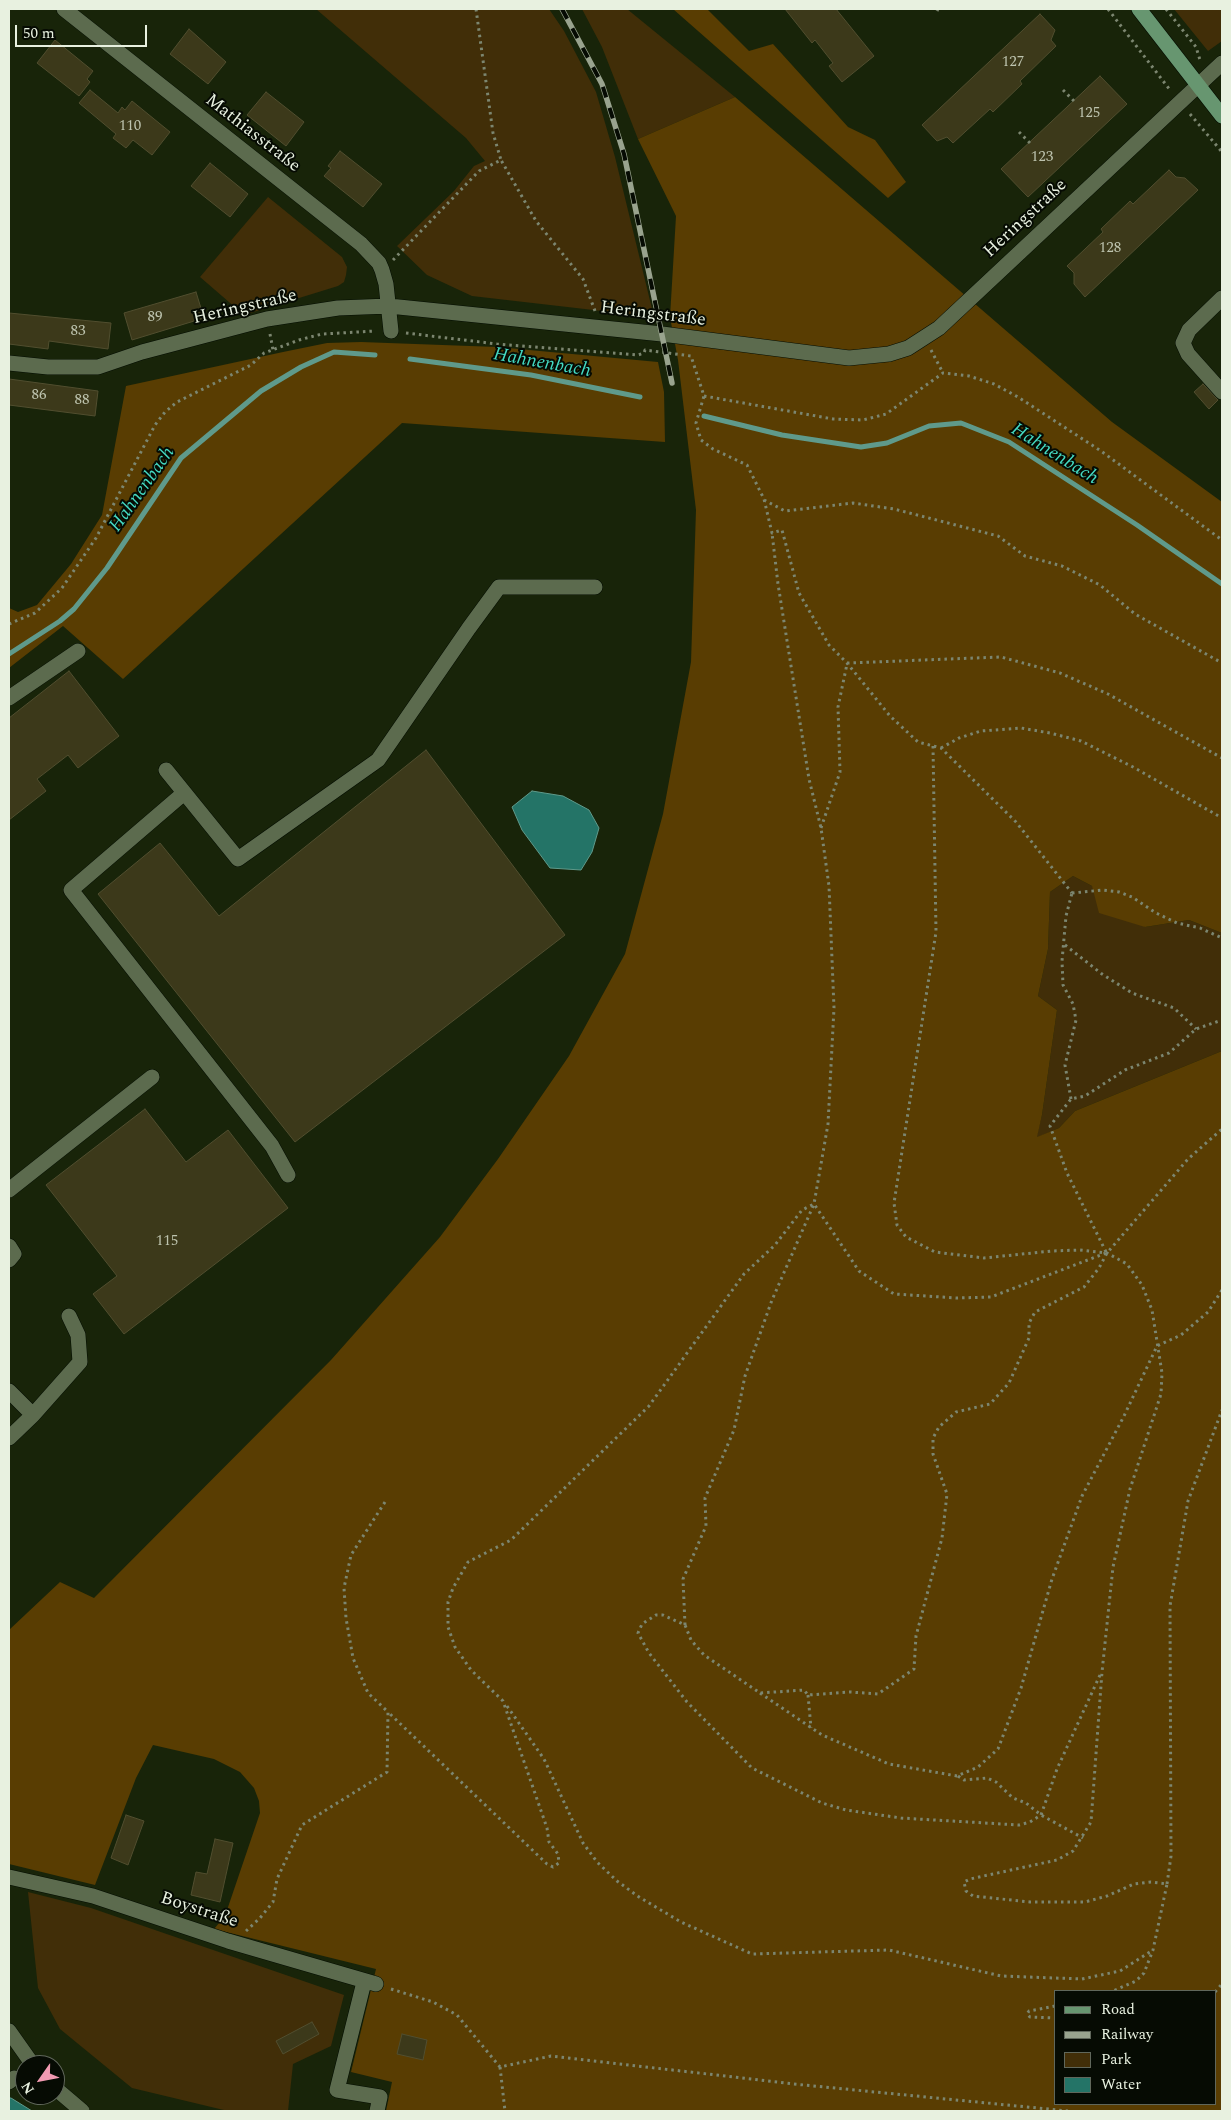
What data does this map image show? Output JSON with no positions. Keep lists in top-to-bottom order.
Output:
{
  "streets": {
    "street": ["Mathiasstraße", "Heringstraße", "Boystraße"]
  },
  "crossings": [
    ["Mathiasstraße", "Heringstraße"]
  ],
  "water": ["Hahnenbach"],
  "house_numbers": [
    "127",
    "125",
    "110",
    "123",
    "128",
    "89",
    "83",
    "86",
    "88",
    "115"
  ],
  "legend": [
    "Road",
    "Railway",
    "Park",
    "Water"
  ],
  "scale_bar": "50 m",
  "north": "bottom left"
}
